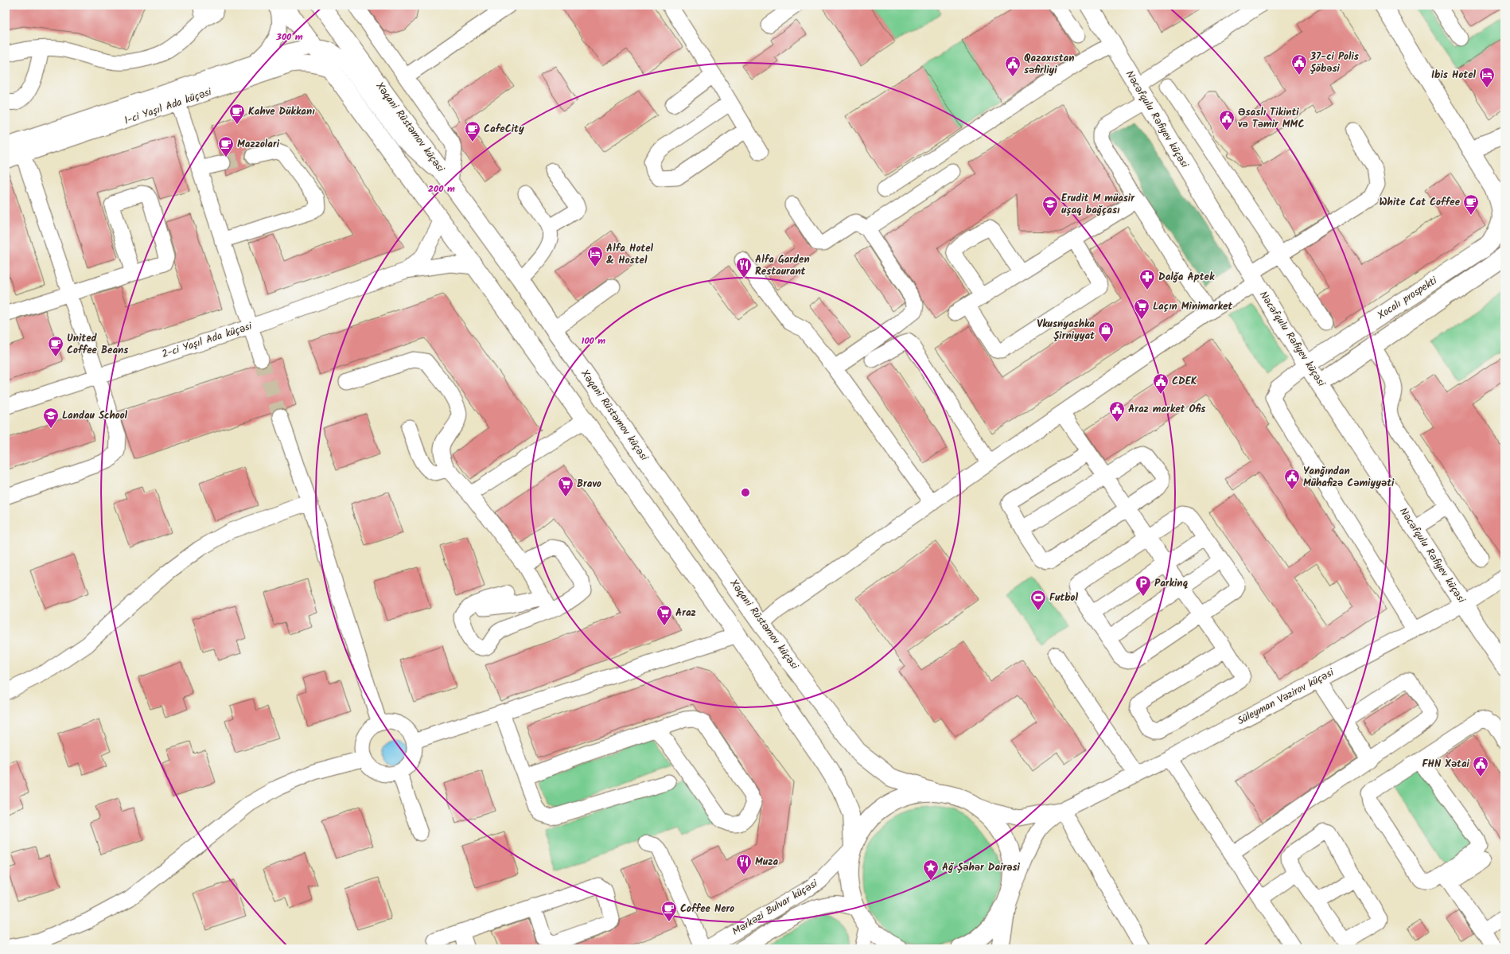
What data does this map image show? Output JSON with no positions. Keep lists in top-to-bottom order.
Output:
{
  "streets": {
    "main road": ["Nəcəfqulu Rəfiyev küçəsi", "Xəqani Rüstəmov küçəsi", "Xocalı prospekti"],
    "street": [
      "1-ci Yaşıl Ada küçəsi",
      "2-ci Yaşıl Ada küçəsi",
      "Süleyman Vəzirov küçəsi",
      "Mərkəzi Bulvar küçəsi"
    ]
  },
  "crossings": [
    ["Nəcəfqulu Rəfiyev küçəsi", "Xocalı prospekti"],
    ["Nəcəfqulu Rəfiyev küçəsi", "Süleyman Vəzirov küçəsi"]
  ],
  "places": {
    "public building": [
      "37-ci Polis Şöbəsi",
      "Qazaxıstan səfirliyi",
      "Əsaslı Tikinti və Təmir MMC",
      "CDEK",
      "Araz market Ofis",
      "Yanğından Mühafizə Cəmiyyəti",
      "FHN Xətai"
    ],
    "hotel": ["Ibis Hotel", "Alfa Hotel & Hostel"],
    "cafe": [
      "Kahve Dükkanı",
      "CafeCity",
      "Mazzolari",
      "White Cat Coffee",
      "United Coffee Beans",
      "Coffee Nero"
    ],
    "school or university": ["Erudit M müasir uşaq bağçası", "Landau School"],
    "restaurant": ["Alfa Garden Restaurant", "Muza"],
    "pharmacy": ["Dalğa Aptek"],
    "supermarket": ["Laçın Minimarket", "Bravo", "Araz"],
    "shop": ["Vkusnyashka Şirniyyat"],
    "parking": ["Parkinq"],
    "sports": ["Futbol"],
    "place": ["Ağ Şəhər Dairəsi"]
  },
  "rings": ["300 m", "200 m", "100 m"]
}
